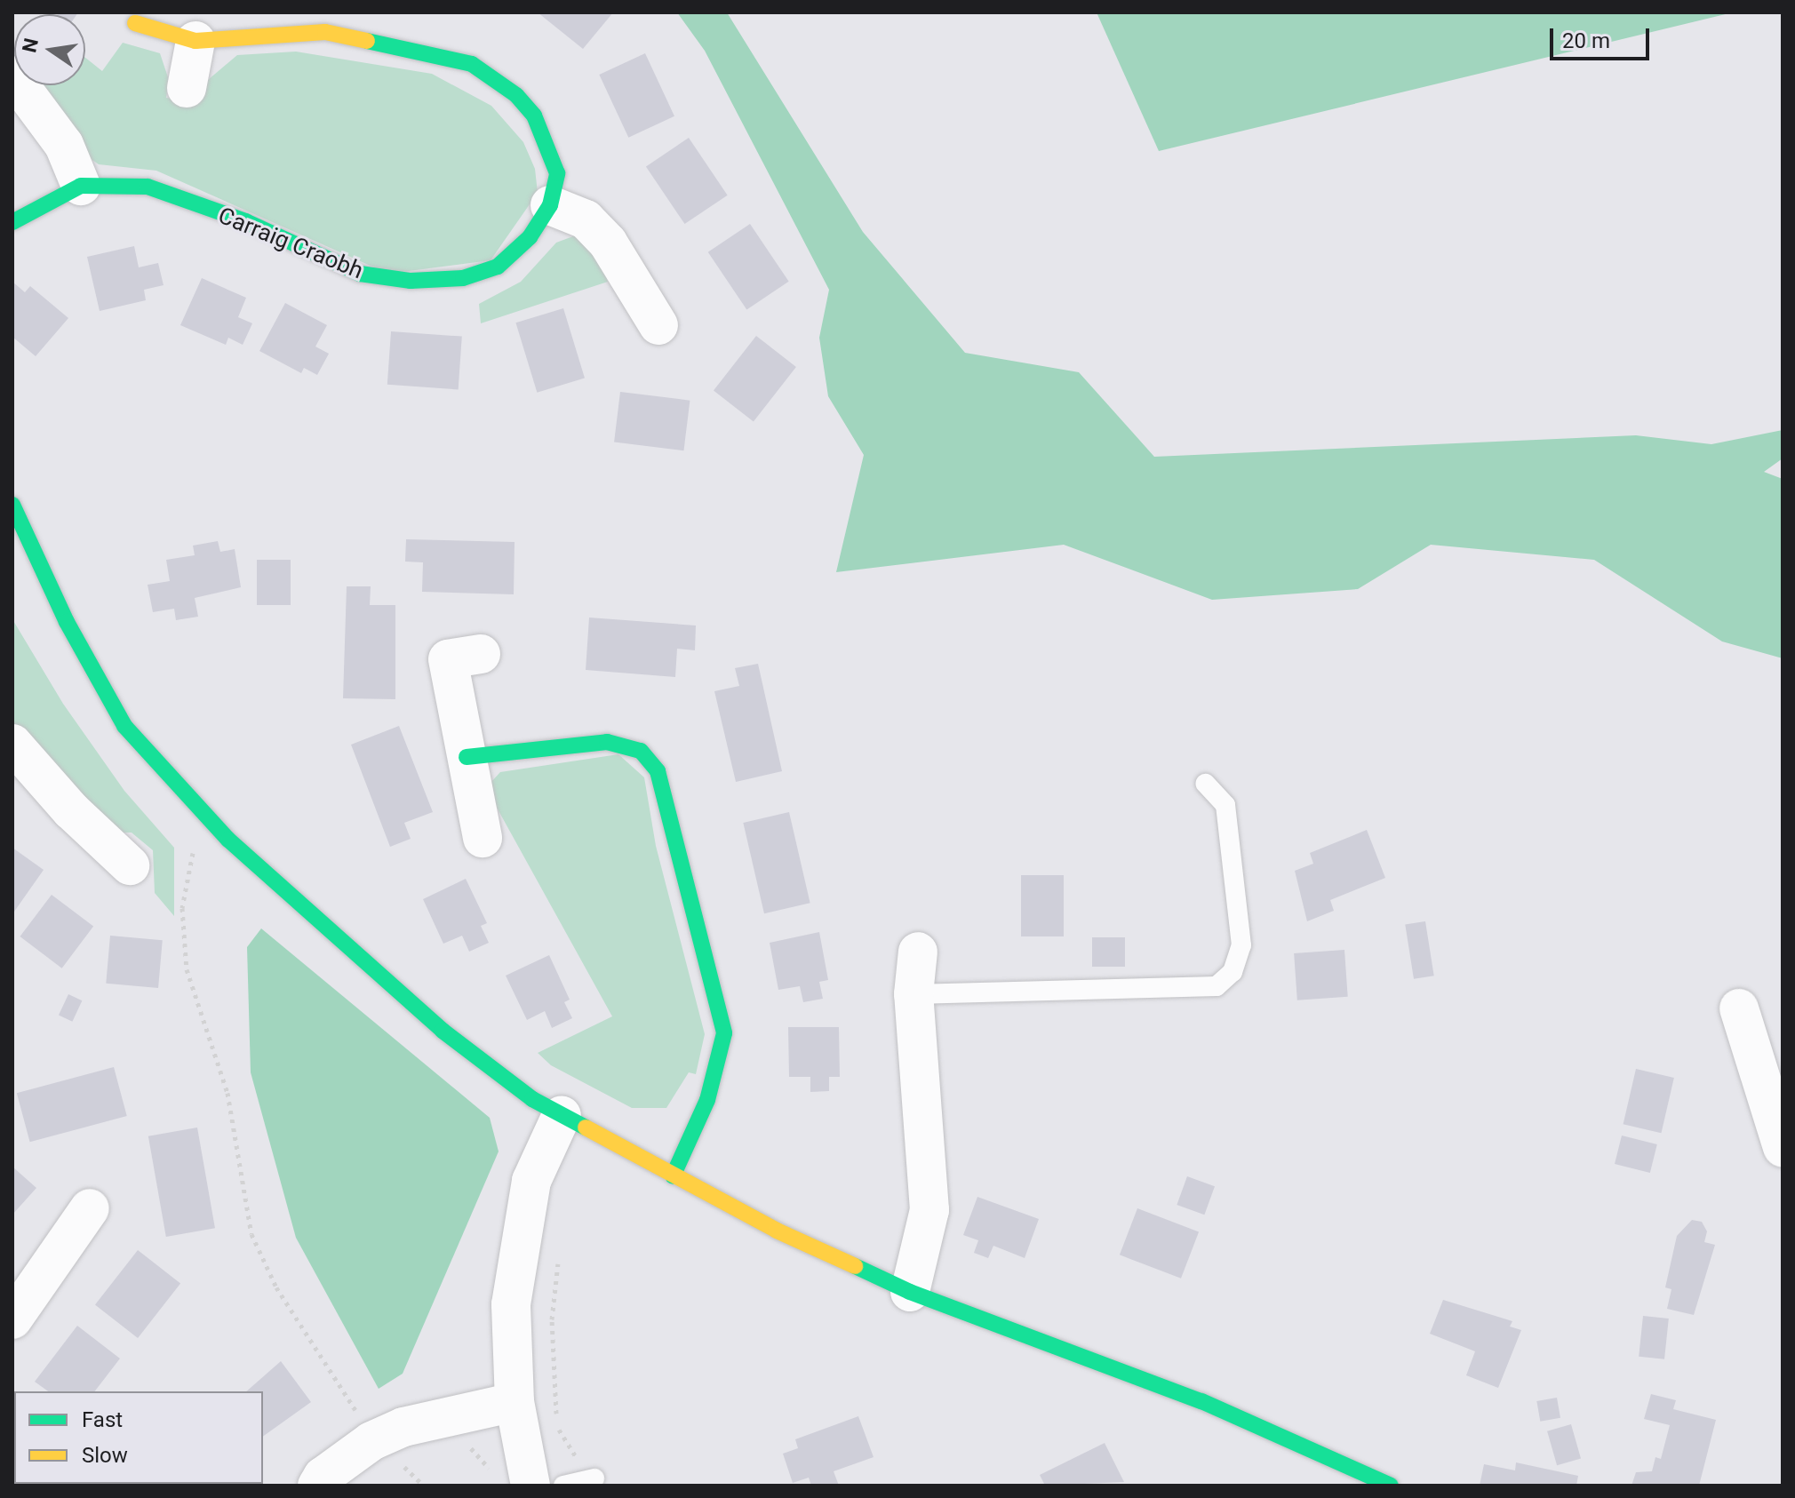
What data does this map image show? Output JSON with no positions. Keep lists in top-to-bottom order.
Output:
{
  "streets": {
    "street": ["Carraig Craobh"]
  },
  "legend": ["Fast", "Slow"],
  "scale_bar": "20 m",
  "north": "left"
}
